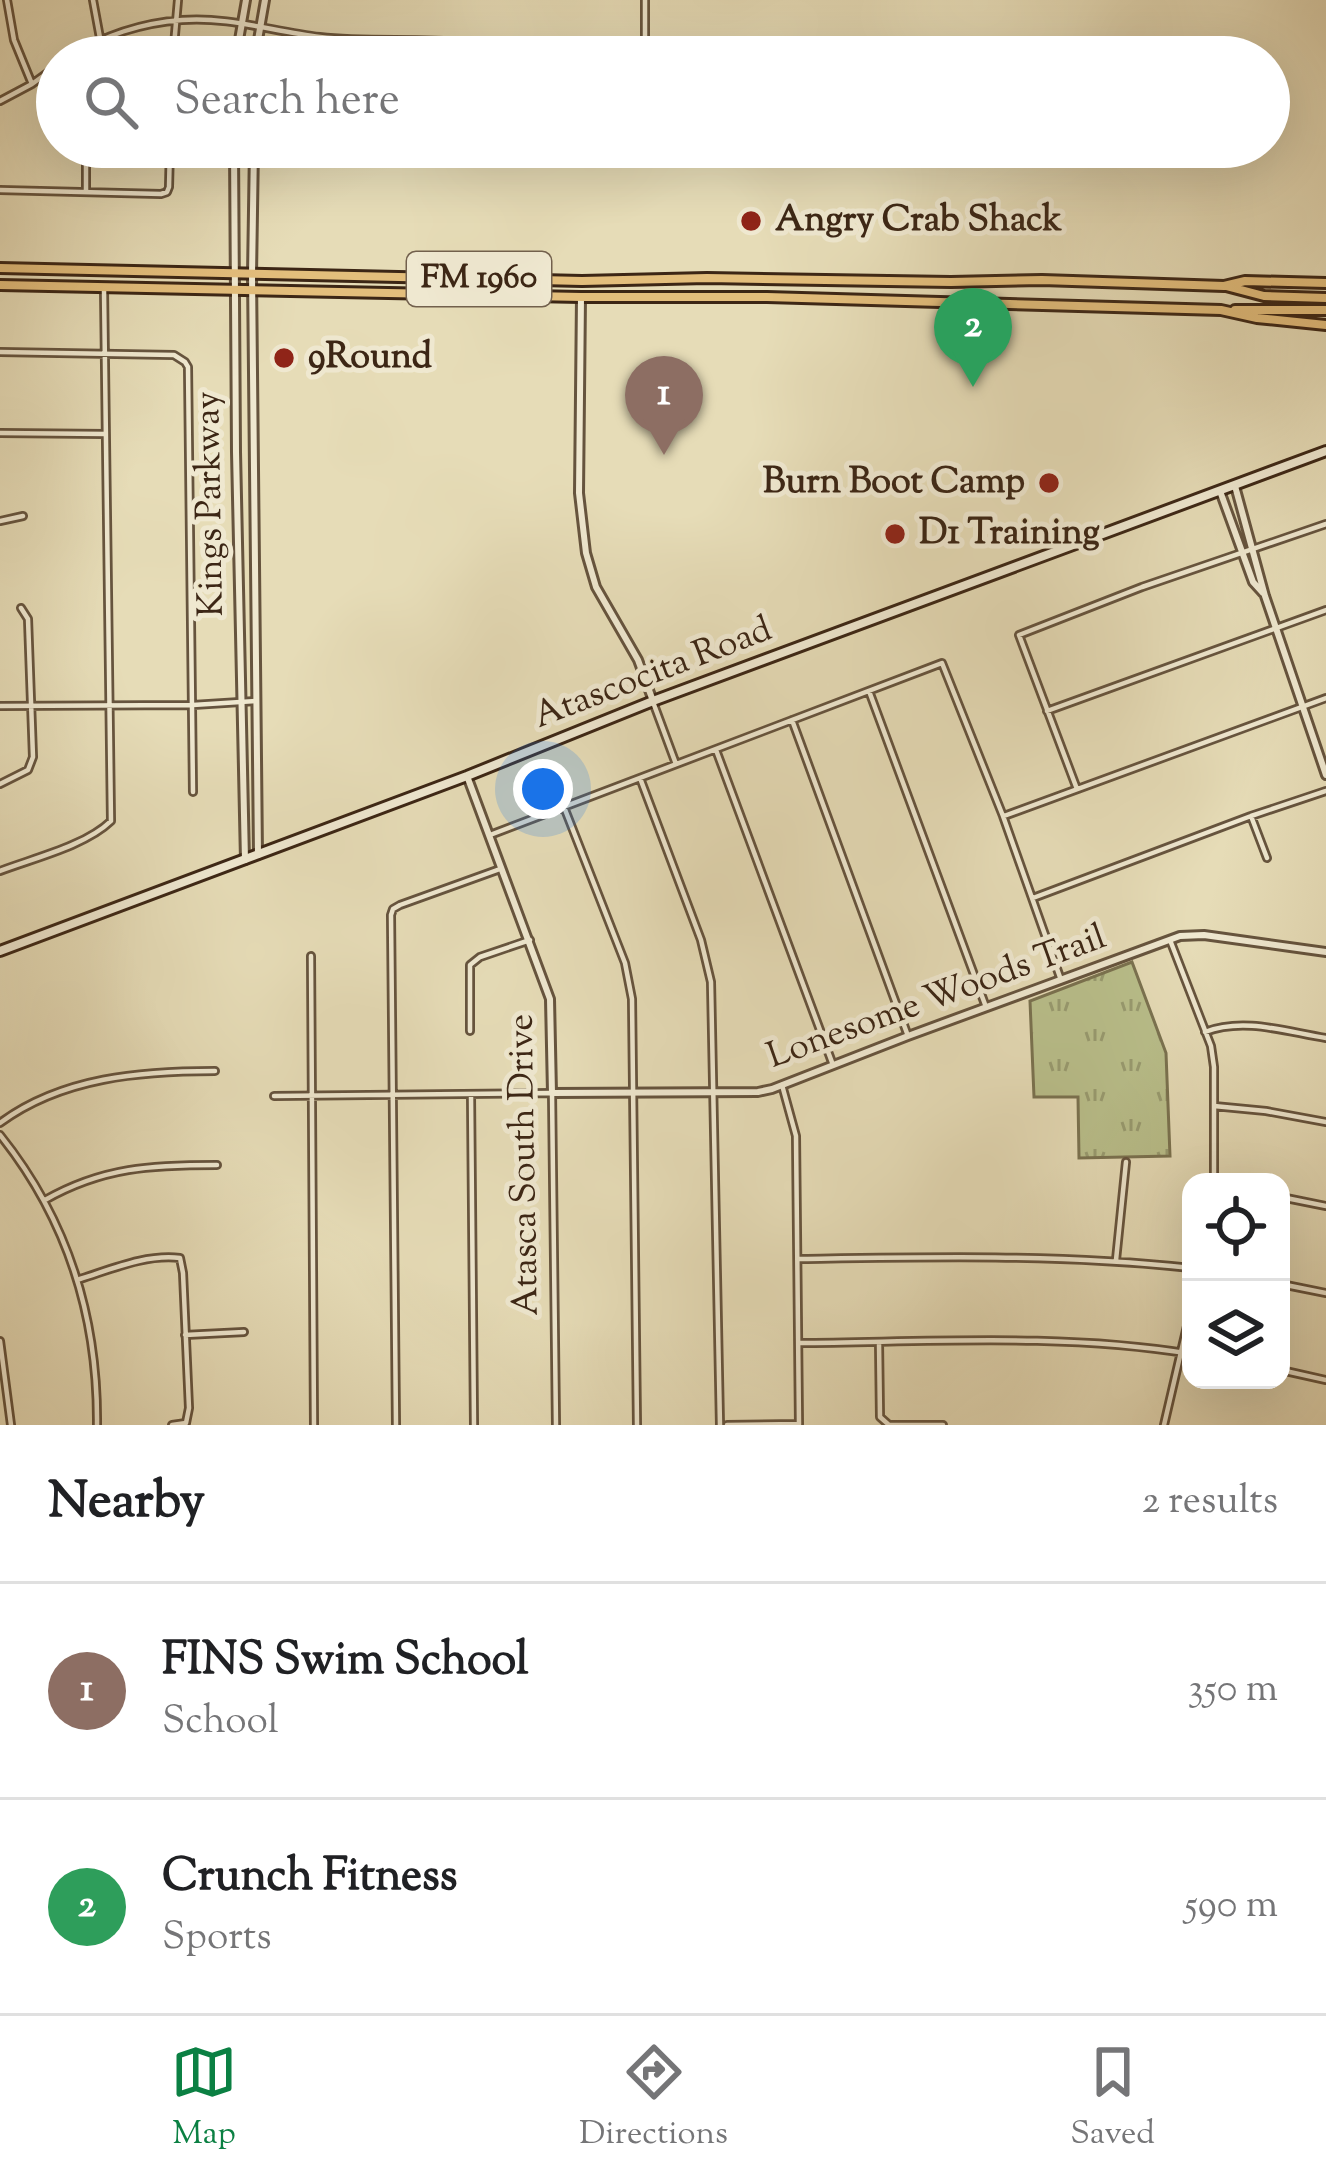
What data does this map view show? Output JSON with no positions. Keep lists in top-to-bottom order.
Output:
{
  "streets": {
    "main road": ["FM 1960", "Atascocita Road"],
    "street": ["Kings Parkway", "Lonesome Woods Trail", "Atasca South Drive"]
  },
  "crossings": [
    ["FM 1960", "Kings Parkway"],
    ["Kings Parkway", "Atascocita Road"],
    ["Atascocita Road", "Atasca South Drive"],
    ["Lonesome Woods Trail", "Atasca South Drive"]
  ],
  "places": [
    "Angry Crab Shack",
    "9Round",
    "Burn Boot Camp",
    "D1 Training"
  ],
  "page": {
    "search": "Search here",
    "pins": ["2", "1"],
    "heading": ["Nearby", "2 results"],
    "list": [
      {
        "mark": "1",
        "name": "FINS Swim School",
        "note": "School",
        "value": "350 m"
      },
      {
        "mark": "2",
        "name": "Crunch Fitness",
        "note": "Sports",
        "value": "590 m"
      }
    ],
    "nav": ["Map", "Directions", "Saved"]
  }
}
